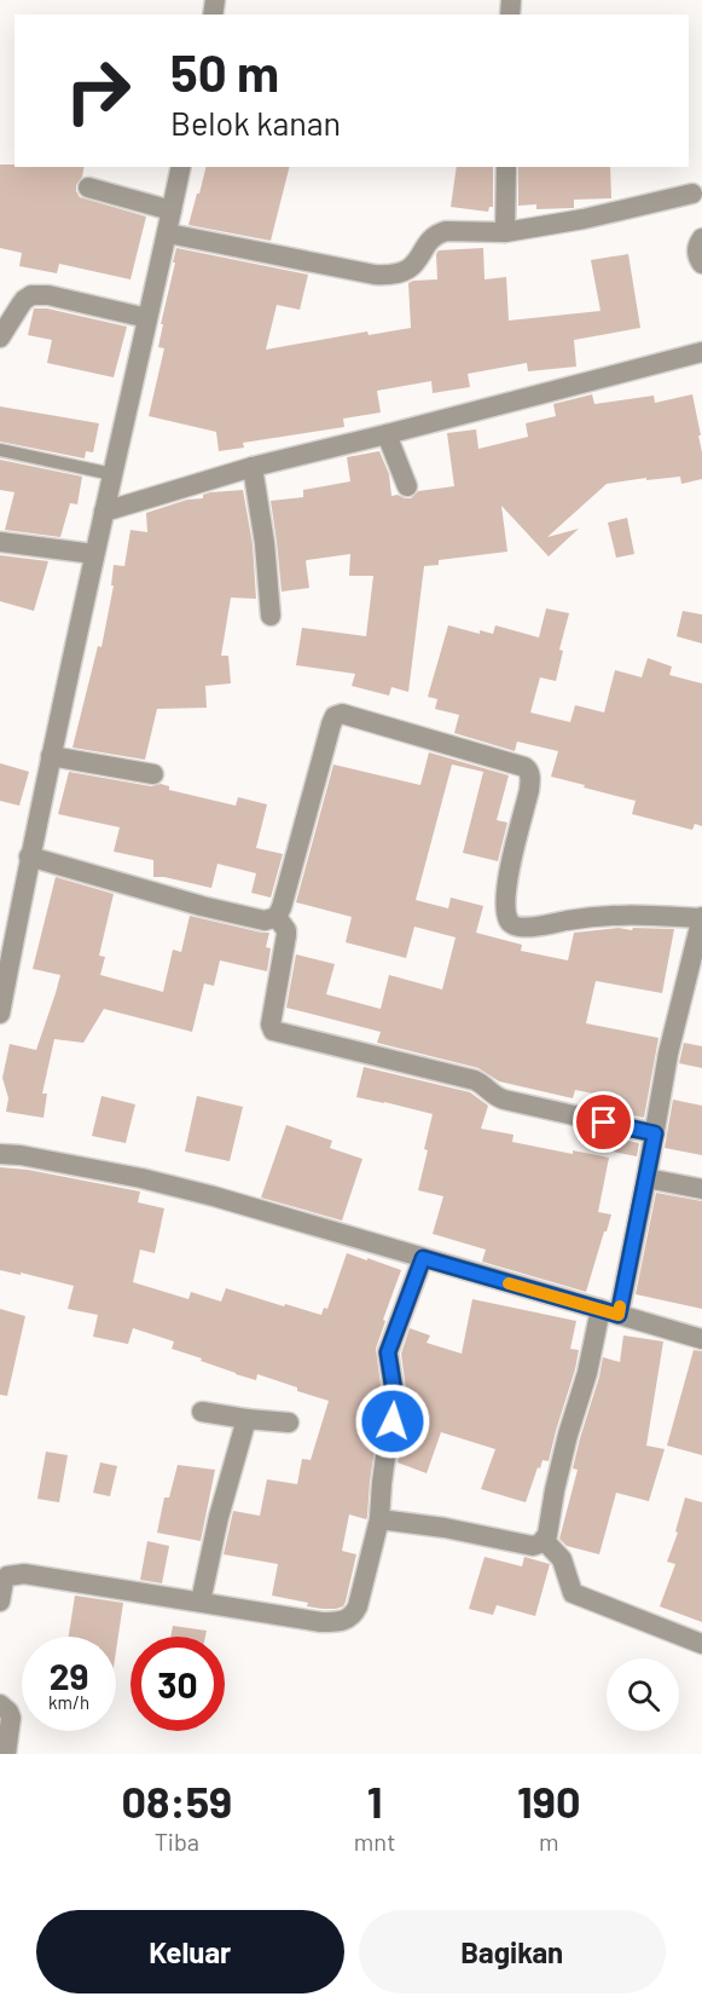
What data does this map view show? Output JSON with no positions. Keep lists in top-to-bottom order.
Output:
{
  "page": {
    "turn": ["50 m", "Belok kanan"],
    "speed": "29 km/h",
    "limit": "30",
    "eta": [
      "08:59",
      "Tiba",
      "1",
      "mnt",
      "190",
      "m"
    ],
    "buttons": ["Keluar", "Bagikan"]
  }
}
